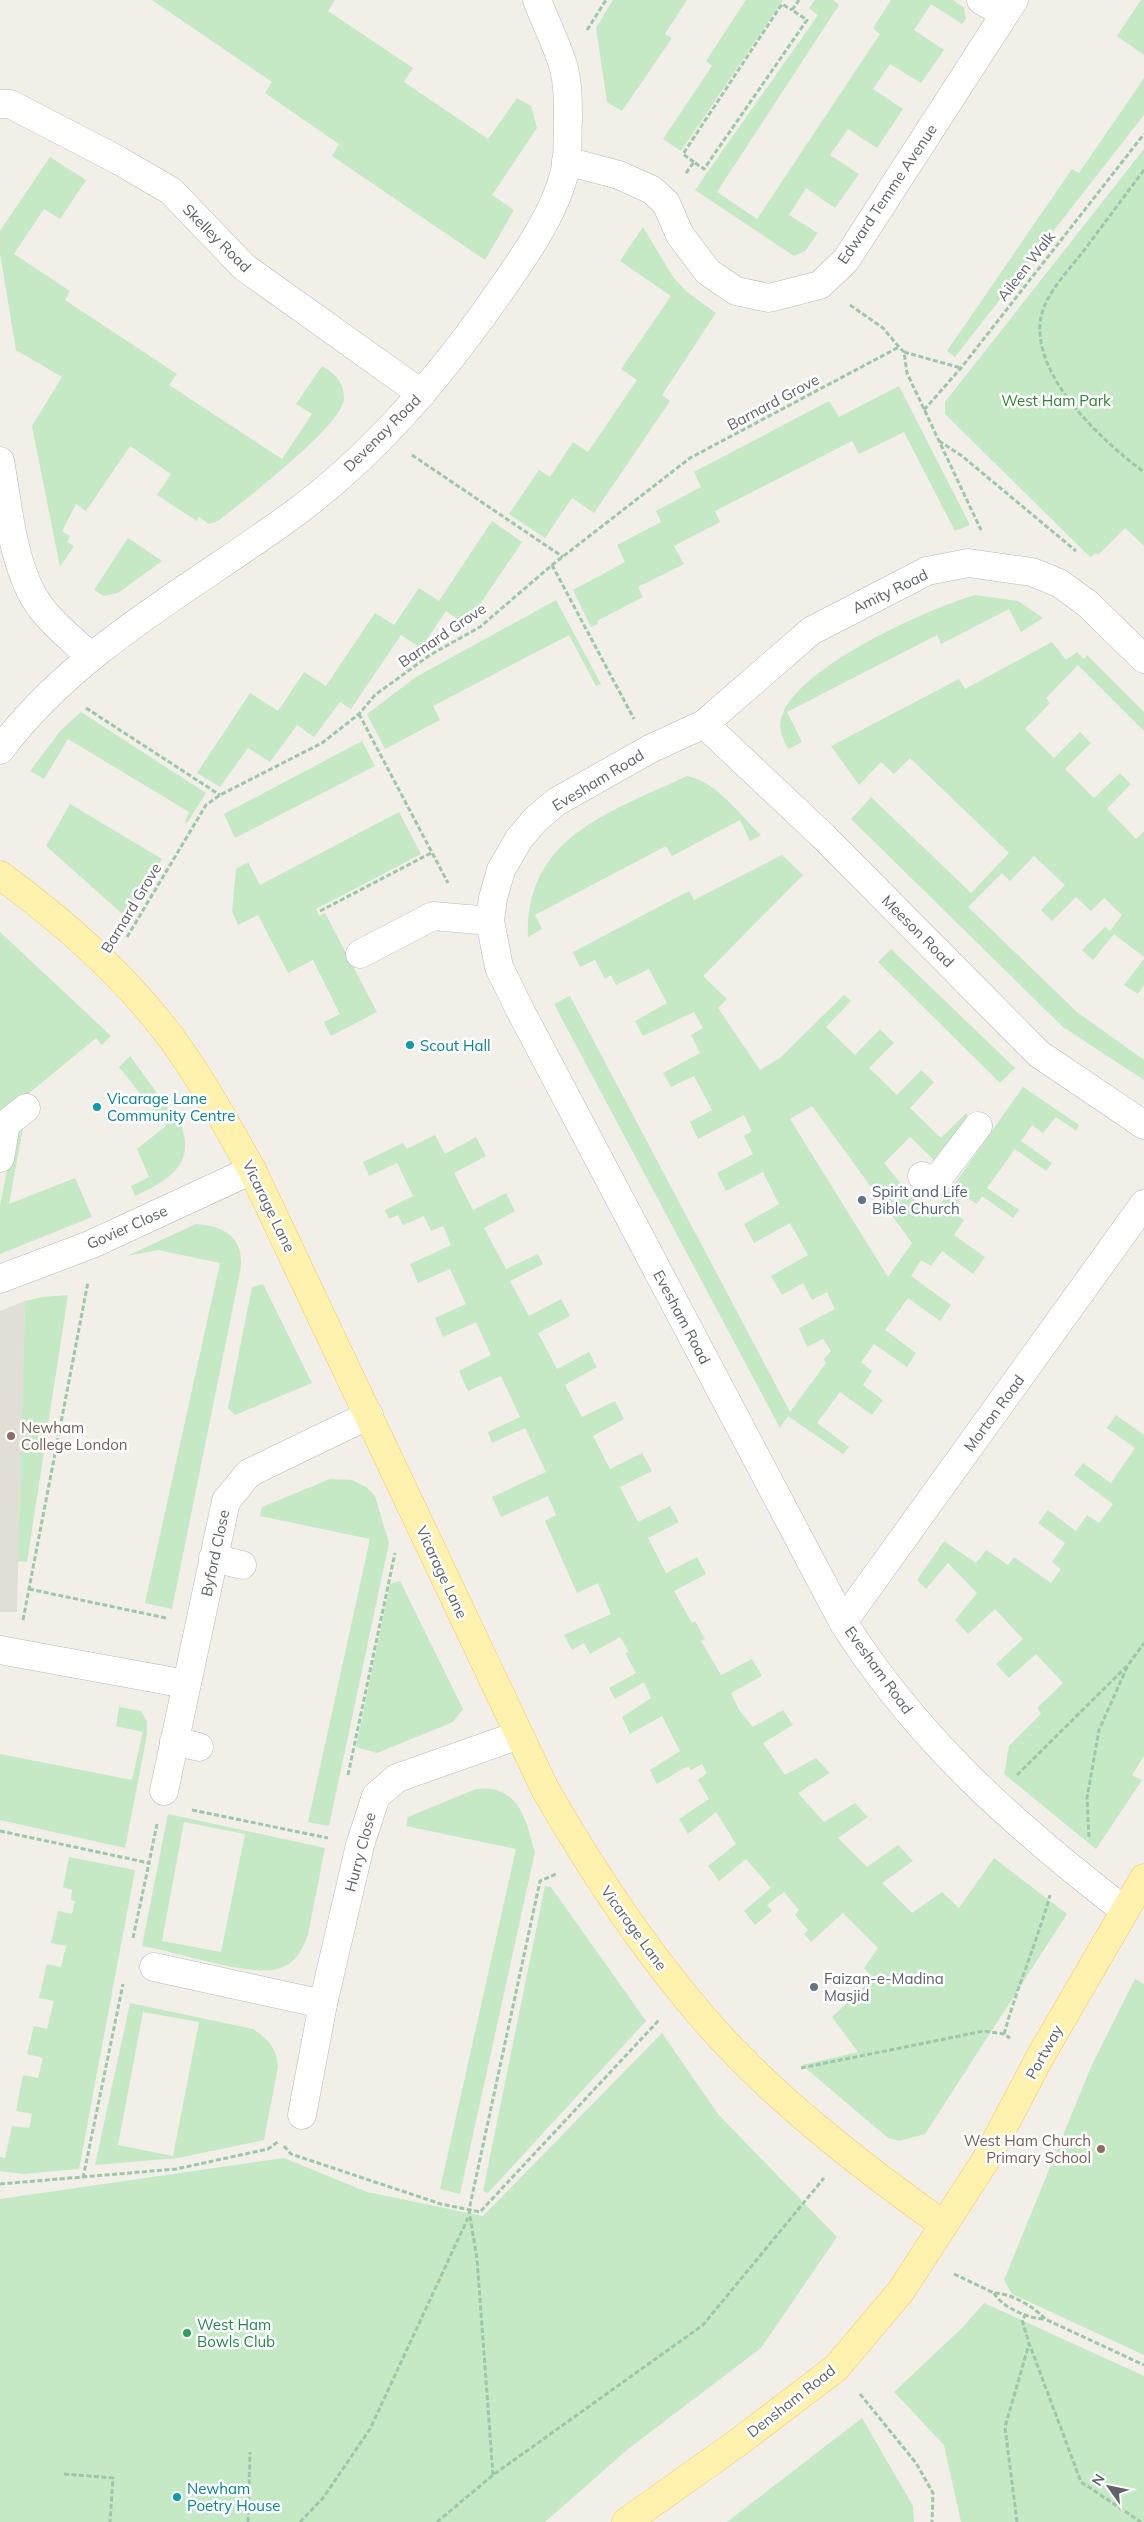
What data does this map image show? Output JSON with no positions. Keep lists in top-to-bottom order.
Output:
{
  "streets": {
    "main road": ["Vicarage Lane", "Portway", "Densham Road"],
    "street": [
      "Edward Temme Avenue",
      "Skelley Road",
      "Devenay Road",
      "Amity Road",
      "Evesham Road",
      "Meeson Road",
      "Govier Close",
      "Morton Road",
      "Byford Close",
      "Hurry Close"
    ],
    "path": ["Aileen Walk", "Barnard Grove"]
  },
  "crossings": [
    ["Skelley Road", "Devenay Road"],
    ["Barnard Grove", "Vicarage Lane"],
    ["Amity Road", "Evesham Road"],
    ["Amity Road", "Meeson Road"],
    ["Evesham Road", "Meeson Road"],
    ["Evesham Road", "Morton Road"],
    ["Evesham Road", "Portway"],
    ["Vicarage Lane", "Govier Close"],
    ["Vicarage Lane", "Byford Close"],
    ["Vicarage Lane", "Hurry Close"],
    ["Vicarage Lane", "Portway"],
    ["Vicarage Lane", "Densham Road"],
    ["Portway", "Densham Road"]
  ],
  "parks": ["West Ham Park"],
  "places": [
    "Scout Hall",
    "Vicarage Lane Community Centre",
    "Spirit and Life Bible Church",
    "Newham College London",
    "Faizan-e-Madina Masjid",
    "West Ham Church Primary School",
    "West Ham Bowls Club",
    "Newham Poetry House"
  ],
  "north": "top left"
}
